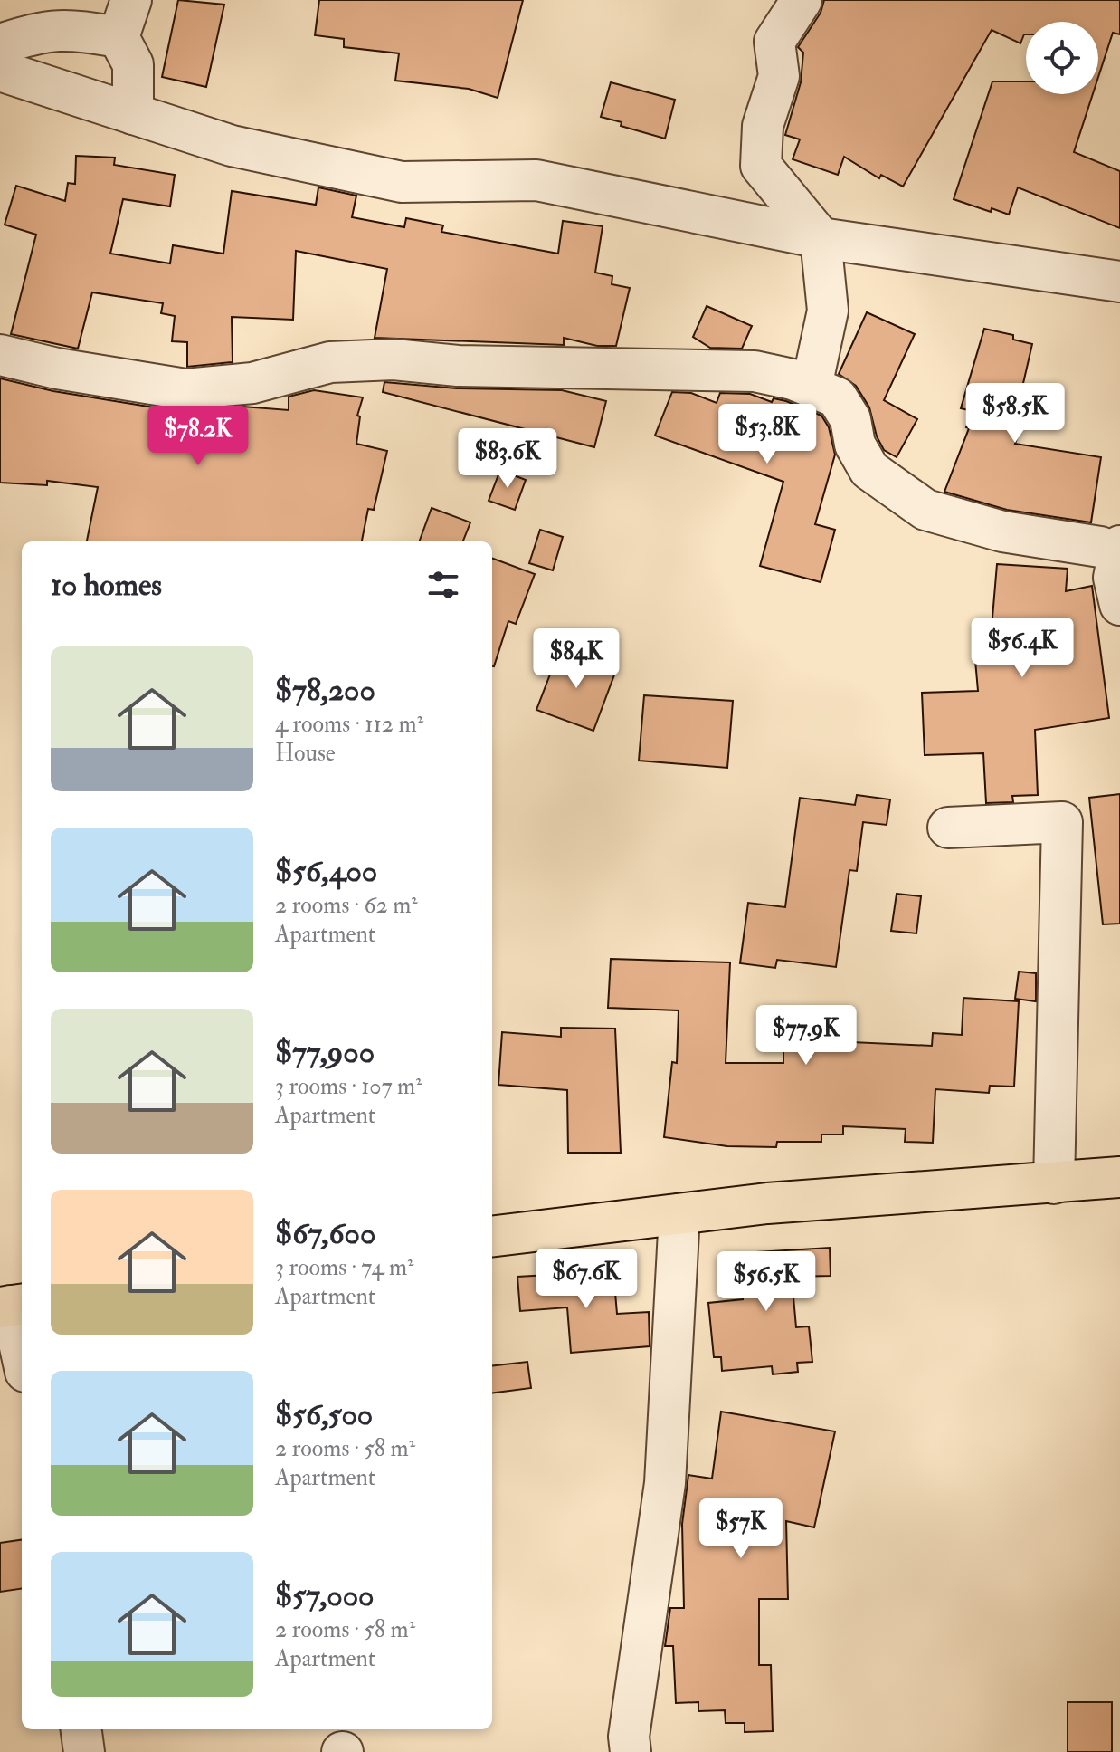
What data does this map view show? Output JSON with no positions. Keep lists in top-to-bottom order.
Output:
{
  "page": {
    "price": [
      "$58.5K",
      "$53.8K",
      "$78.2K",
      "$83.6K",
      "$56.4K",
      "$84K",
      "$77.9K",
      "$67.6K",
      "$56.5K",
      "$57K"
    ],
    "heading": "10 homes",
    "list": [
      {
        "name": "$78,200",
        "note": "4 rooms · 112 m² · House"
      },
      {
        "name": "$56,400",
        "note": "2 rooms · 62 m² · Apartment"
      },
      {
        "name": "$77,900",
        "note": "3 rooms · 107 m² · Apartment"
      },
      {
        "name": "$67,600",
        "note": "3 rooms · 74 m² · Apartment"
      },
      {
        "name": "$56,500",
        "note": "2 rooms · 58 m² · Apartment"
      },
      {
        "name": "$57,000",
        "note": "2 rooms · 58 m² · Apartment"
      }
    ]
  }
}
